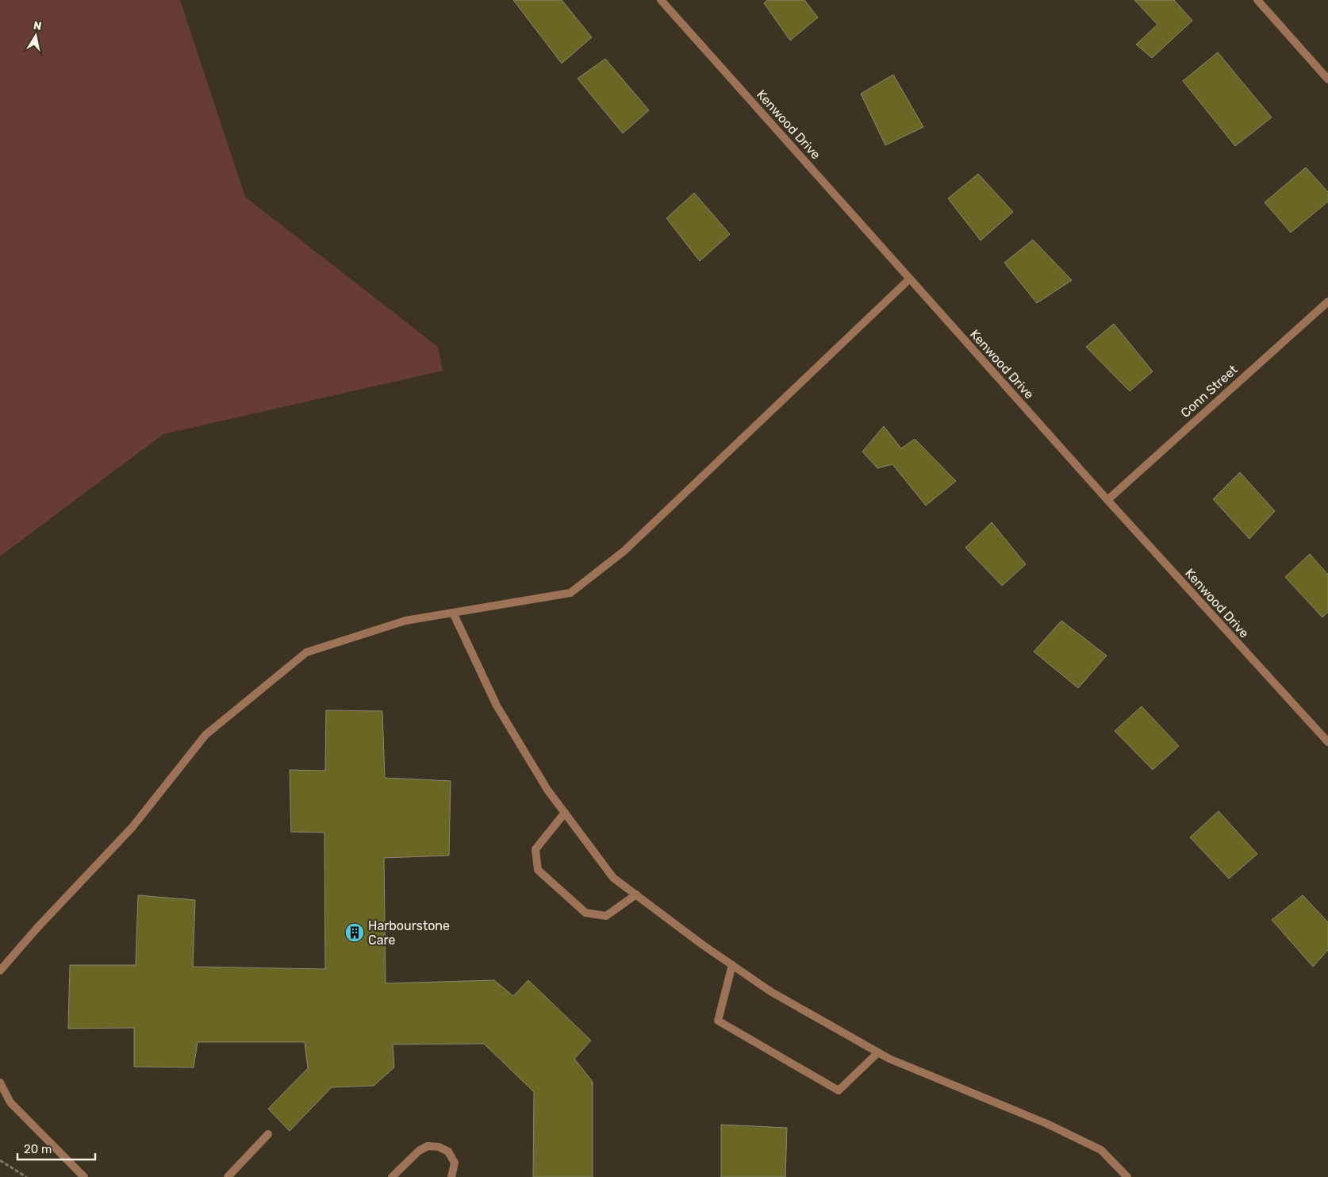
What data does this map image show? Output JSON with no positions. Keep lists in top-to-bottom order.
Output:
{
  "streets": {
    "street": ["Kenwood Drive", "Conn Street"]
  },
  "crossings": [
    ["Kenwood Drive", "Conn Street"]
  ],
  "places": {
    "building": ["Harbourstone Care"]
  },
  "scale_bar": "20 m",
  "north": "top"
}
